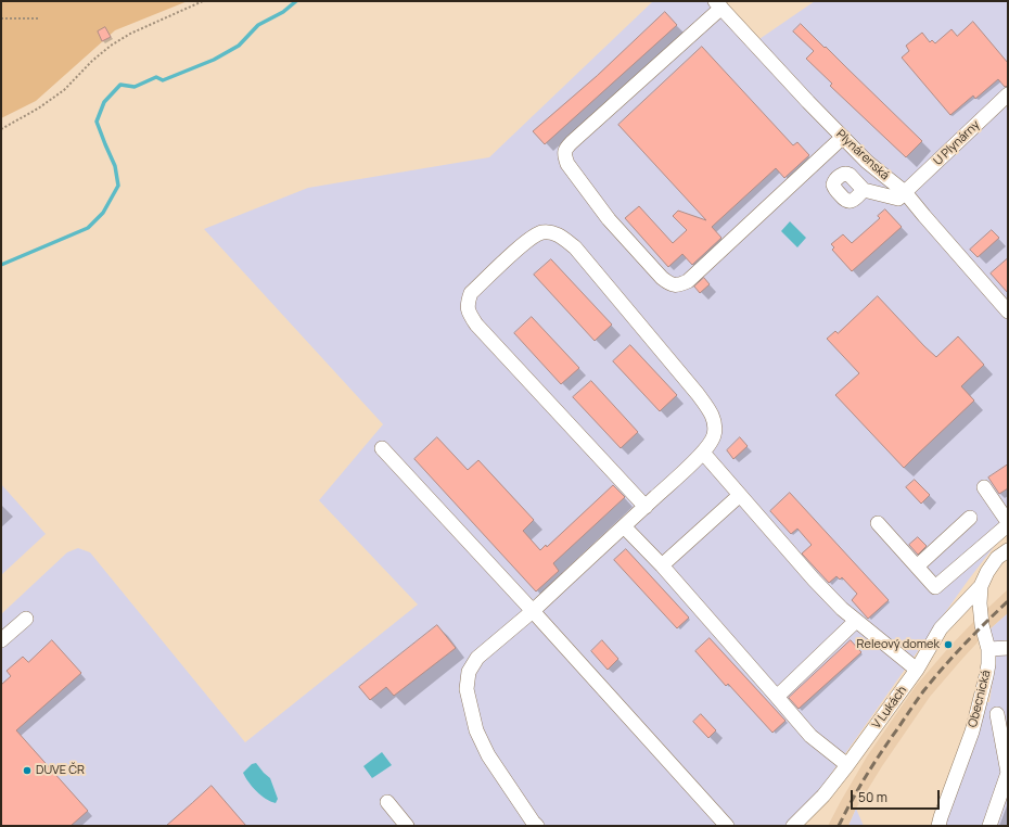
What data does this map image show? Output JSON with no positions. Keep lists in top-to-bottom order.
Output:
{
  "streets": {
    "street": [
      "U Plynárny",
      "Plynárenská",
      "Obecnická",
      "V Lukách"
    ]
  },
  "crossings": [
    ["U Plynárny", "Plynárenská"],
    ["Obecnická", "V Lukách"]
  ],
  "places": ["Releový domek", "DUVE ČR"],
  "scale_bar": "50 m"
}
